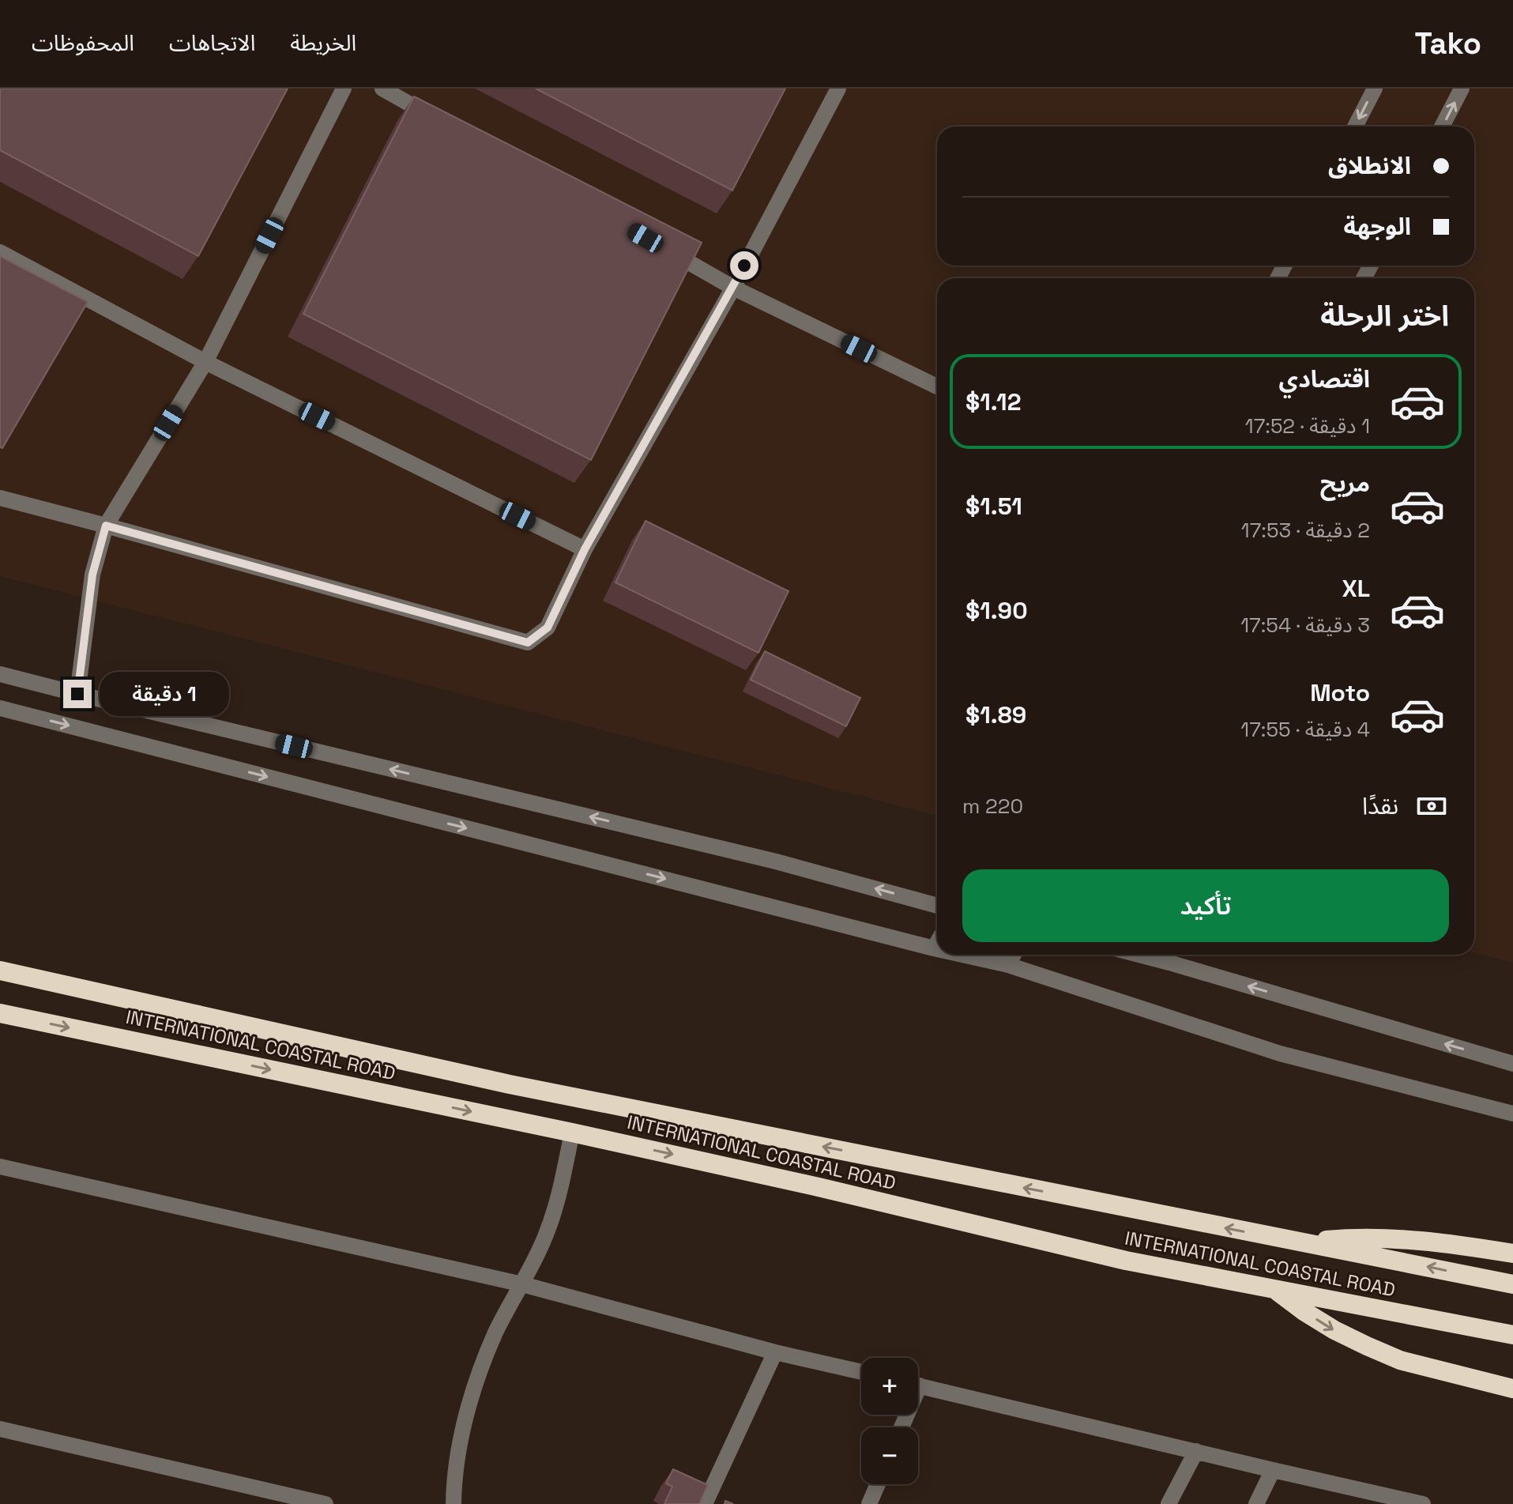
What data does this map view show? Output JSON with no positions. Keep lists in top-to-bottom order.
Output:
{
  "streets": {
    "highway": ["INTERNATIONAL COASTAL ROAD"]
  },
  "page": {
    "header": "Tako",
    "nav": ["الخريطة", "الاتجاهات", "المحفوظات"],
    "banner": ["الانطلاق", "الوجهة"],
    "heading": "اختر الرحلة",
    "list": [
      {
        "name": "اقتصادي",
        "note": "1 دقيقة · 17:52",
        "value": "$1.12"
      },
      {
        "name": "مريح",
        "note": "2 دقيقة · 17:53",
        "value": "$1.51"
      },
      {
        "name": "XL",
        "note": "3 دقيقة · 17:54",
        "value": "$1.90"
      },
      {
        "name": "Moto",
        "note": "4 دقيقة · 17:55",
        "value": "$1.89"
      }
    ],
    "bubble": "1 دقيقة",
    "pay": ["نقدًا", "220 m"],
    "buttons": "تأكيد",
    "map_buttons": ["+", "−"]
  }
}
